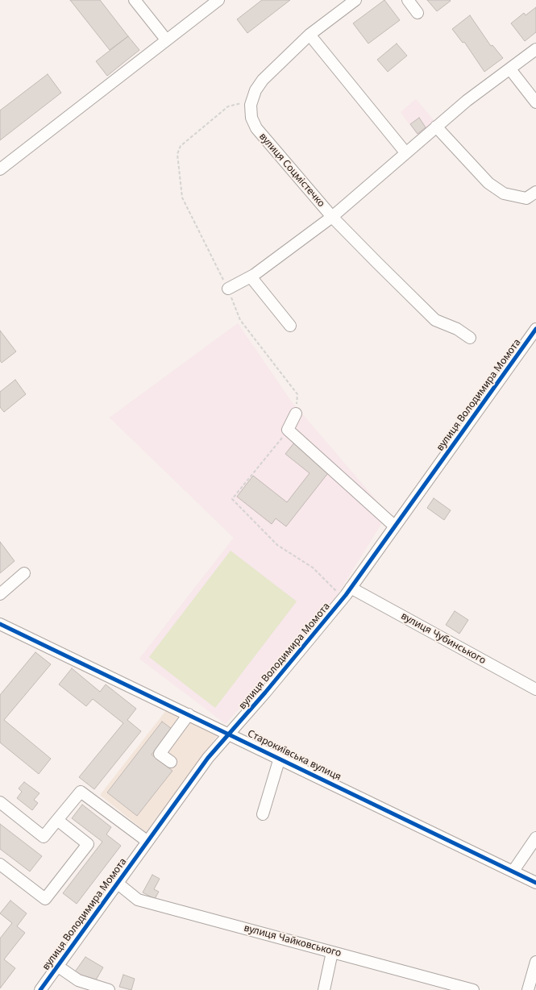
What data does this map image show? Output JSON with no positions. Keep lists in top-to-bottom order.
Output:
{
  "streets": {
    "street": [
      "вулиця Соцмістечко",
      "вулиця Володимира Момота",
      "вулиця Чубинського",
      "Старокиївська вулиця",
      "вулиця Чайковського"
    ]
  },
  "crossings": [
    ["вулиця Володимира Момота", "вулиця Чубинського"],
    ["вулиця Володимира Момота", "Старокиївська вулиця"],
    ["вулиця Володимира Момота", "вулиця Чайковського"]
  ]
}
